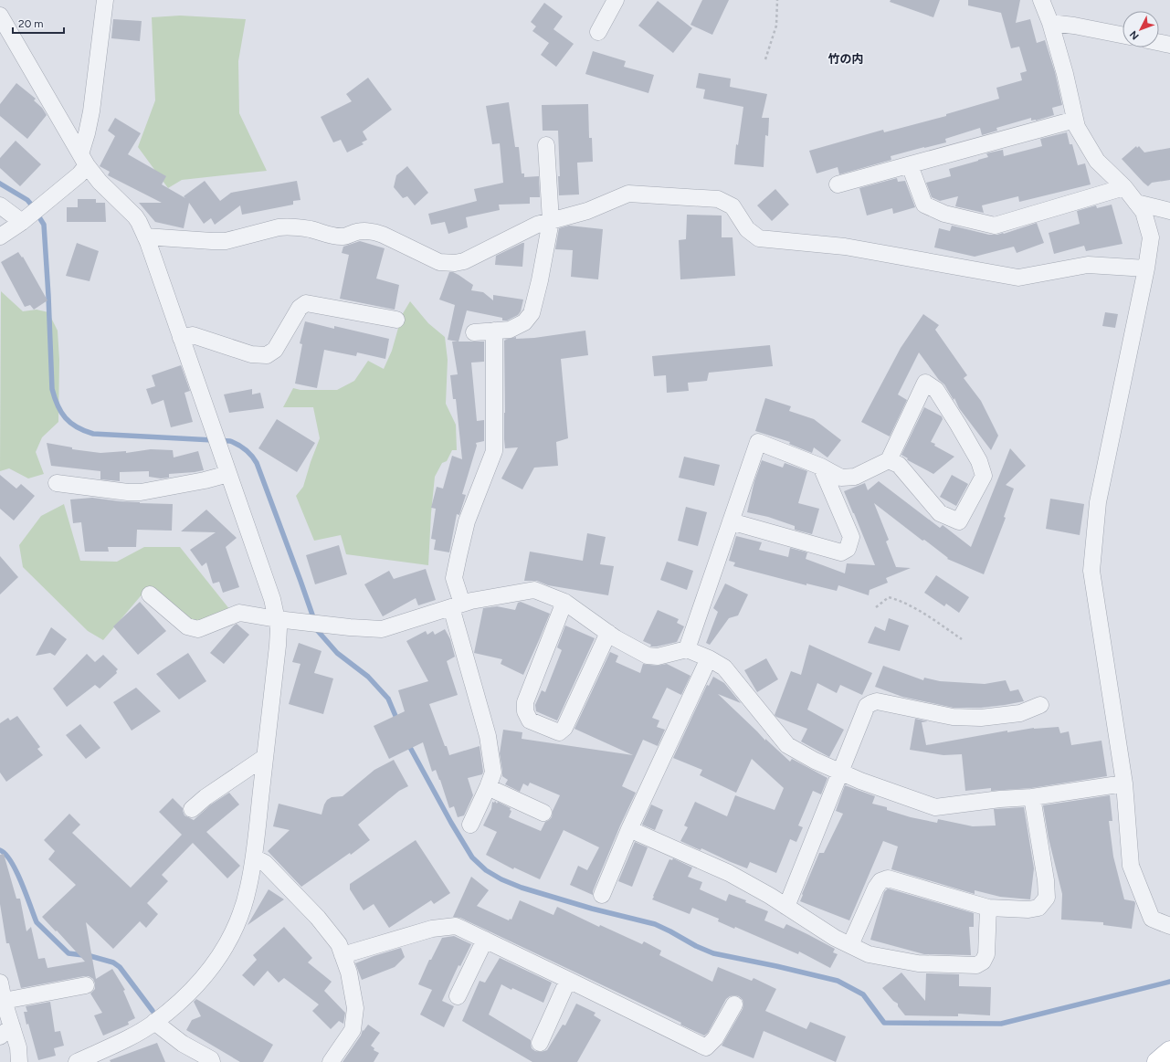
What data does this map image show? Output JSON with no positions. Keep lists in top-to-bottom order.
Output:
{
  "districts": ["竹の内"],
  "scale_bar": "20 m",
  "north": "bottom left"
}
